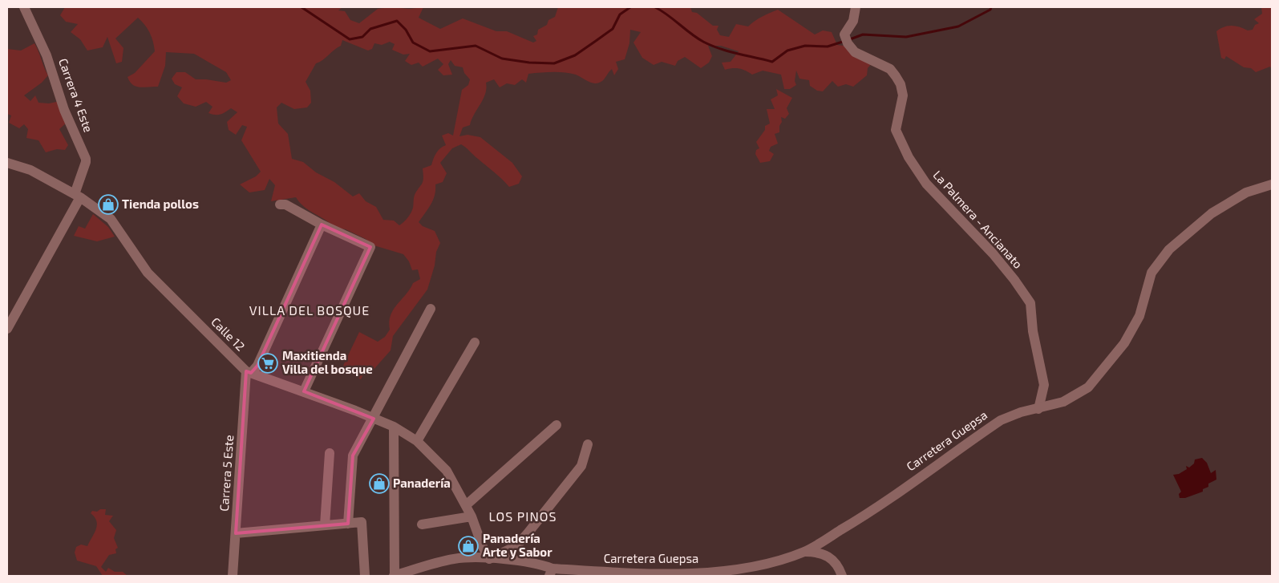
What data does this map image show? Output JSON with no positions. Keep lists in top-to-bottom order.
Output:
{
  "streets": {
    "street": [
      "Carrera 4 Este",
      "La Palmera - Ancianato",
      "Calle 12",
      "Carretera Guepsa",
      "Carrera 5 Este"
    ]
  },
  "crossings": [
    ["Carrera 4 Este", "Calle 12"],
    ["La Palmera - Ancianato", "Carretera Guepsa"],
    ["Calle 12", "Carrera 5 Este"]
  ],
  "districts": ["VILLA DEL BOSQUE", "LOS PINOS"],
  "places": {
    "shop": ["Tienda pollos", "Panadería", "Panadería Arte y Sabor"],
    "supermarket": ["Maxitienda Villa del bosque"]
  }
}
